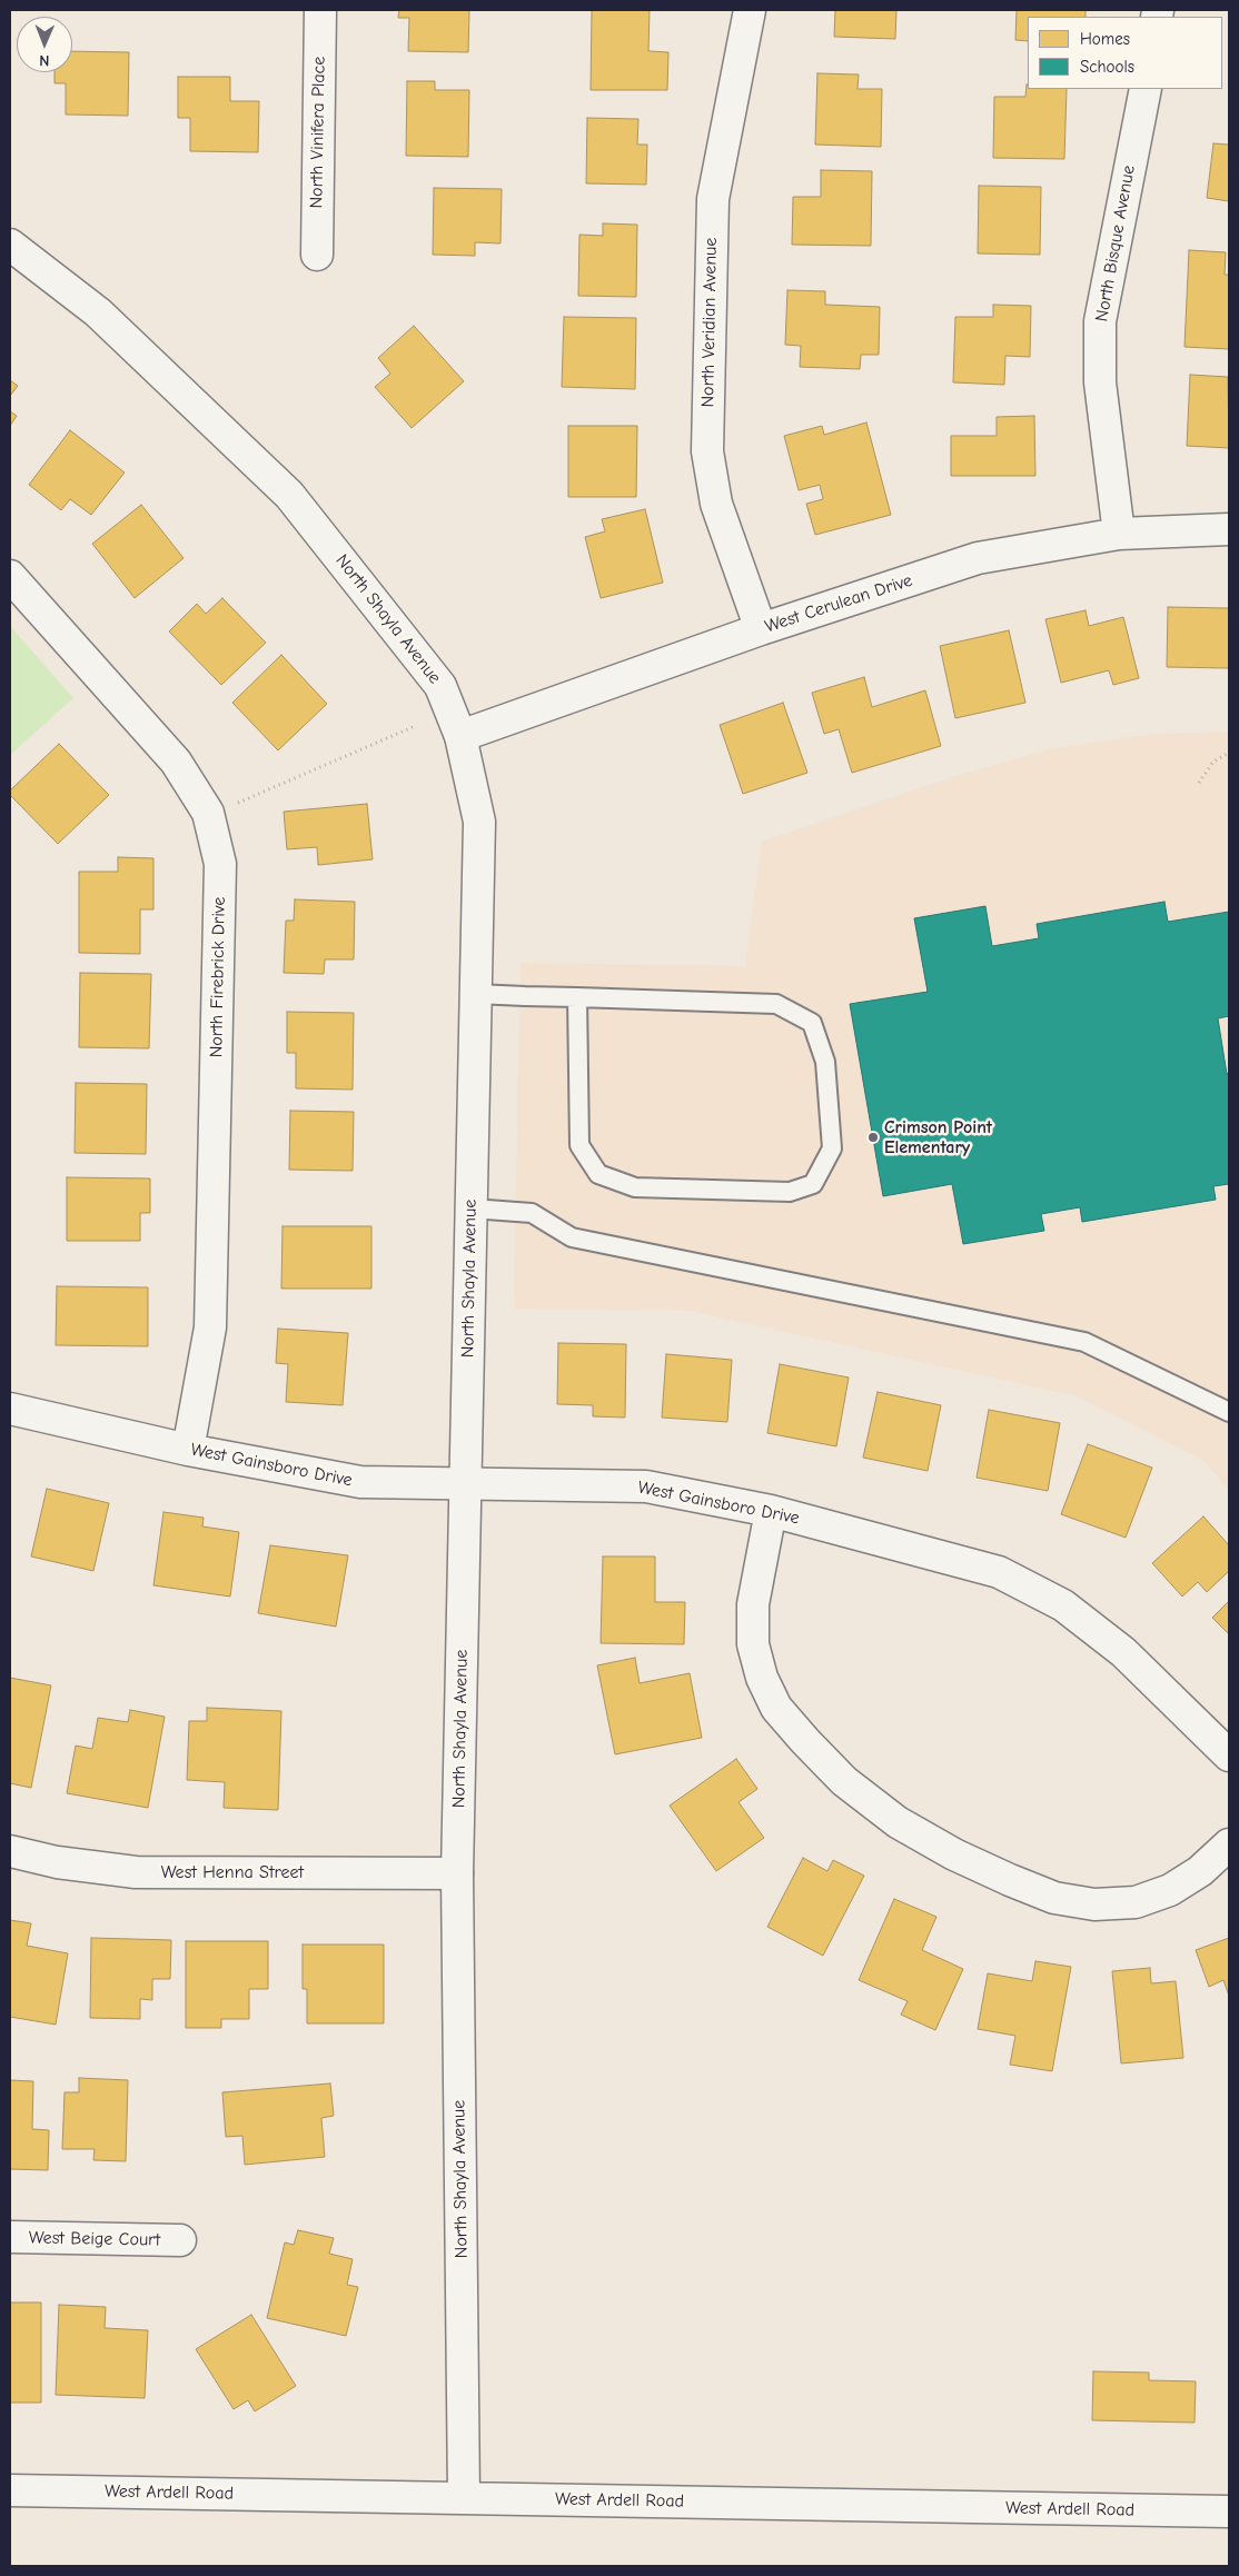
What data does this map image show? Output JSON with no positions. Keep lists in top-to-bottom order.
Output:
{
  "streets": {
    "street": [
      "North Vinifera Place",
      "North Bisque Avenue",
      "North Veridian Avenue",
      "West Cerulean Drive",
      "North Shayla Avenue",
      "North Firebrick Drive",
      "West Gainsboro Drive",
      "West Henna Street",
      "West Beige Court",
      "West Ardell Road"
    ]
  },
  "crossings": [
    ["North Bisque Avenue", "West Cerulean Drive"],
    ["North Veridian Avenue", "West Cerulean Drive"],
    ["West Cerulean Drive", "North Shayla Avenue"],
    ["North Shayla Avenue", "West Gainsboro Drive"],
    ["North Shayla Avenue", "West Henna Street"],
    ["North Shayla Avenue", "West Ardell Road"],
    ["North Firebrick Drive", "West Gainsboro Drive"]
  ],
  "places": ["Crimson Point Elementary"],
  "legend": ["Homes", "Schools"],
  "north": "bottom"
}
